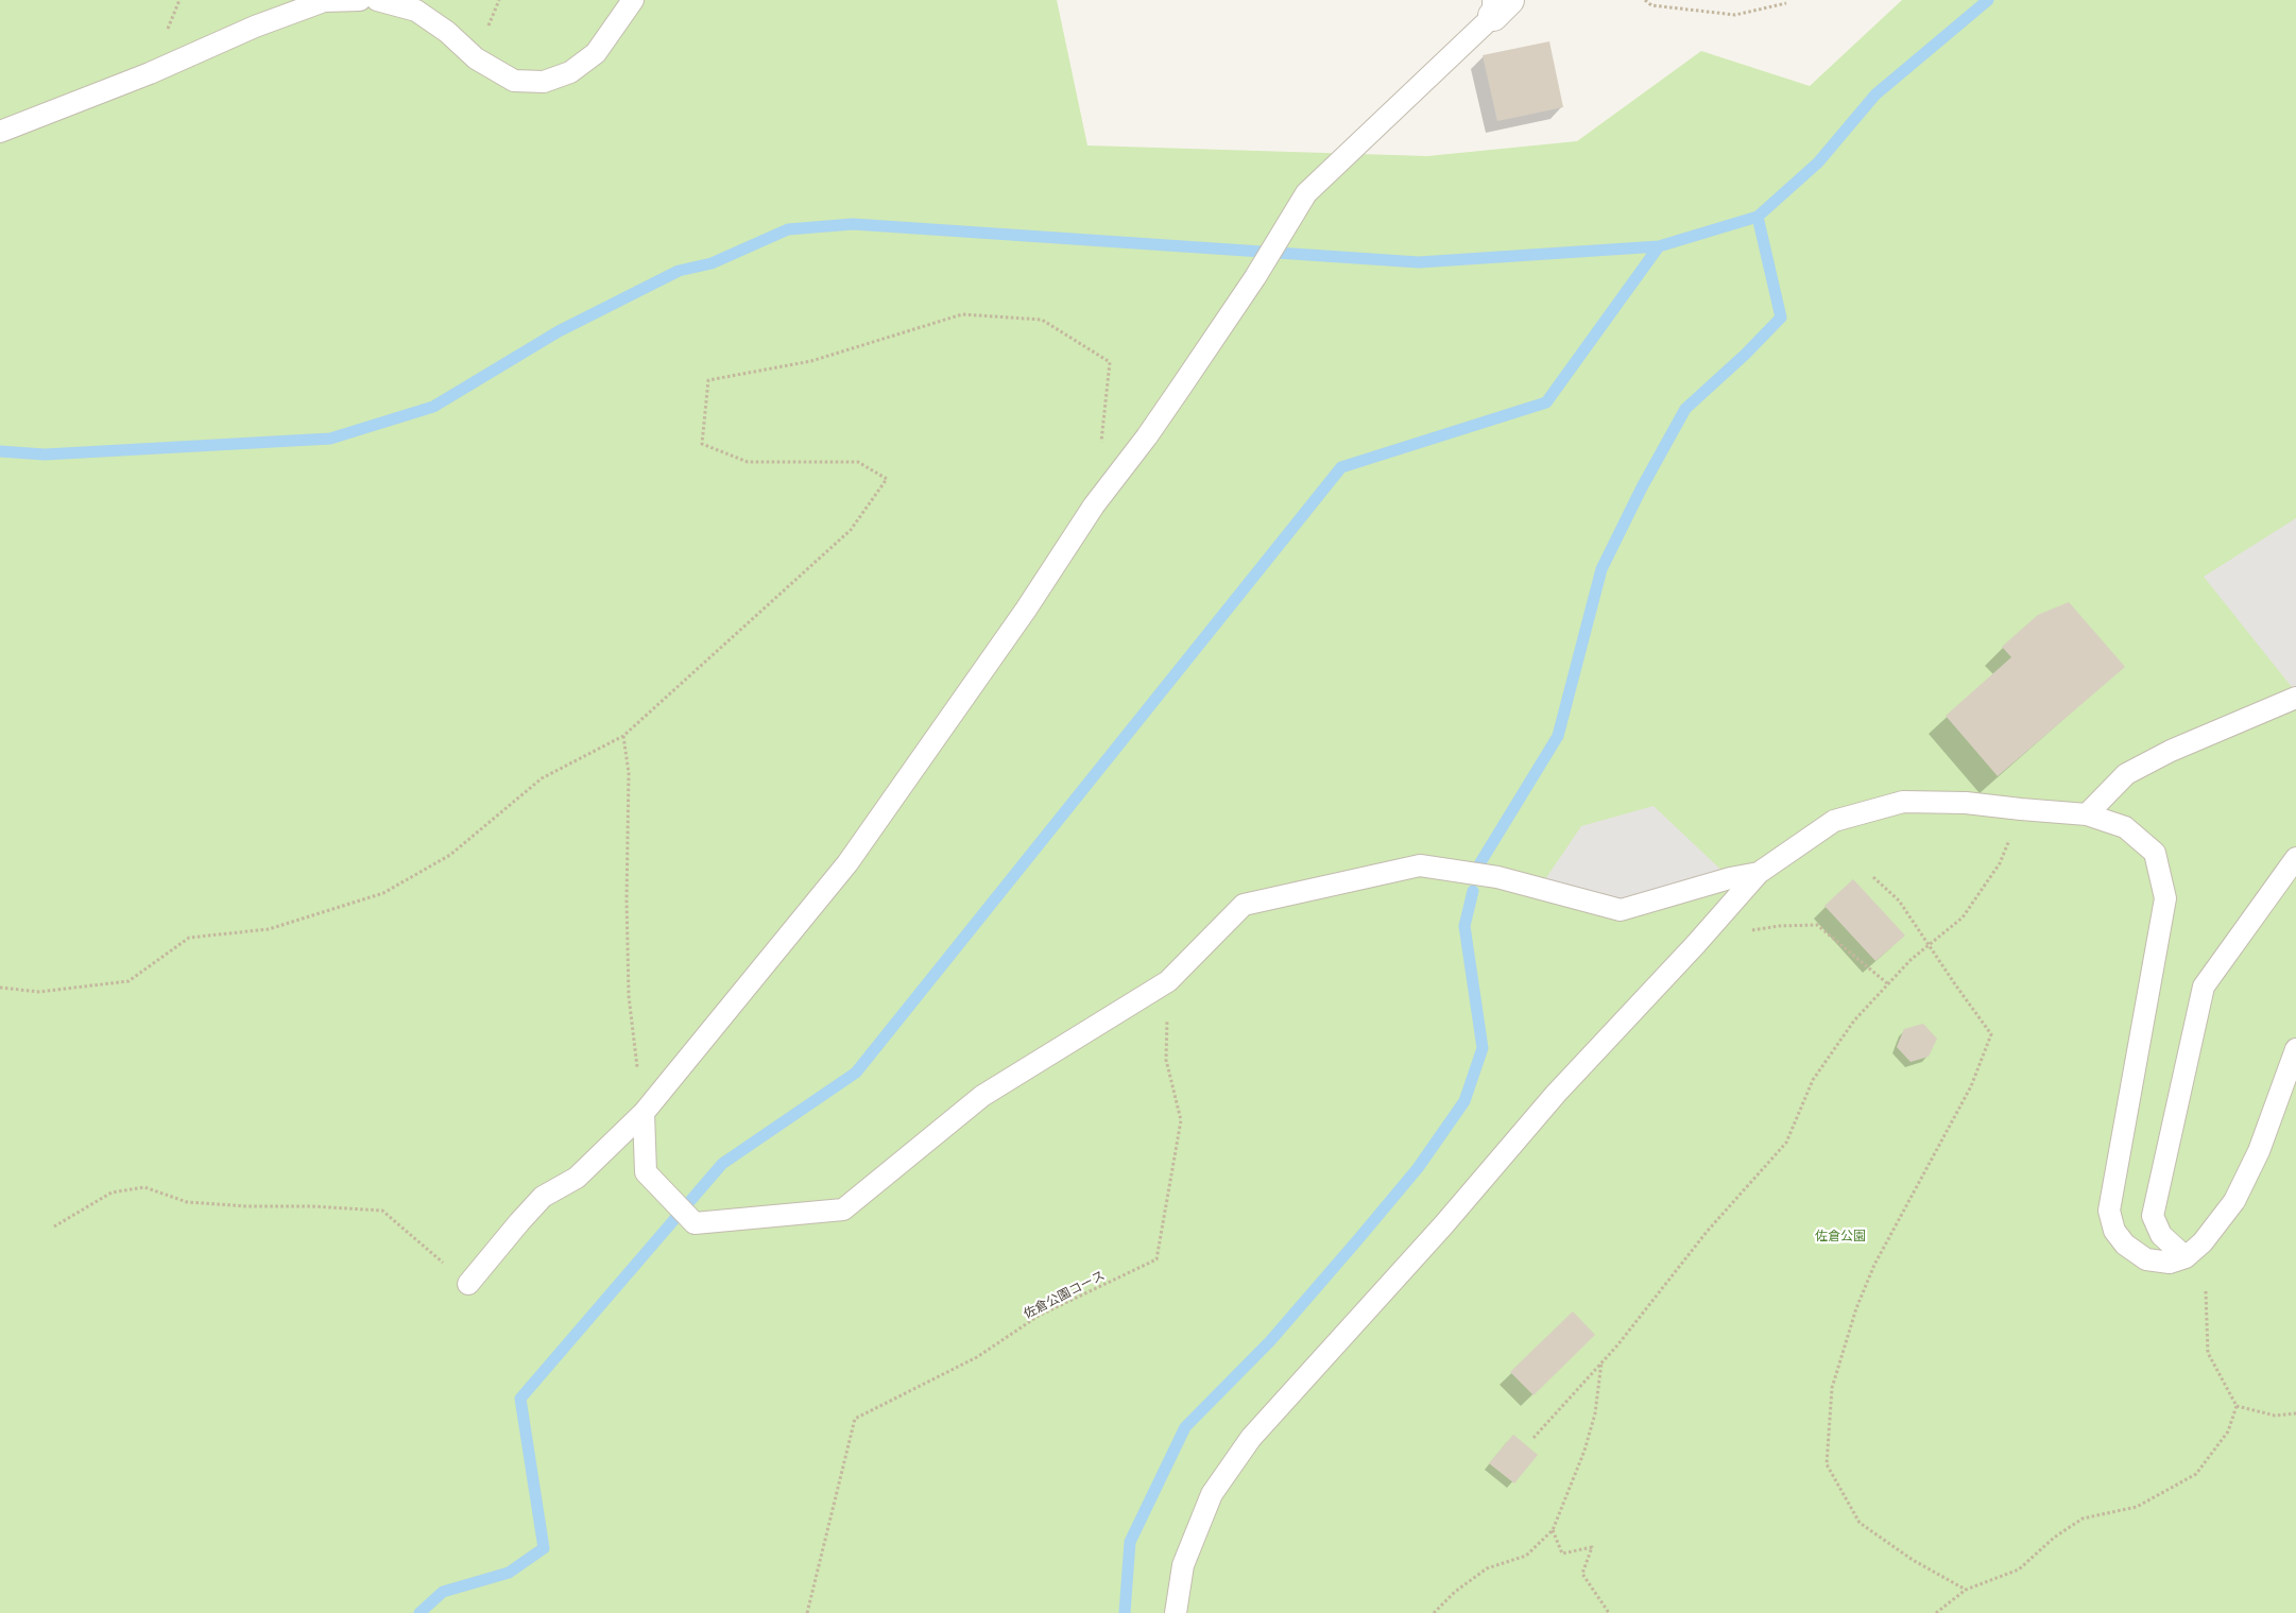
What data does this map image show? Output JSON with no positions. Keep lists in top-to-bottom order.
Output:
{
  "streets": {
    "path": ["佐倉公園コース"]
  },
  "parks": ["佐倉公園"]
}
